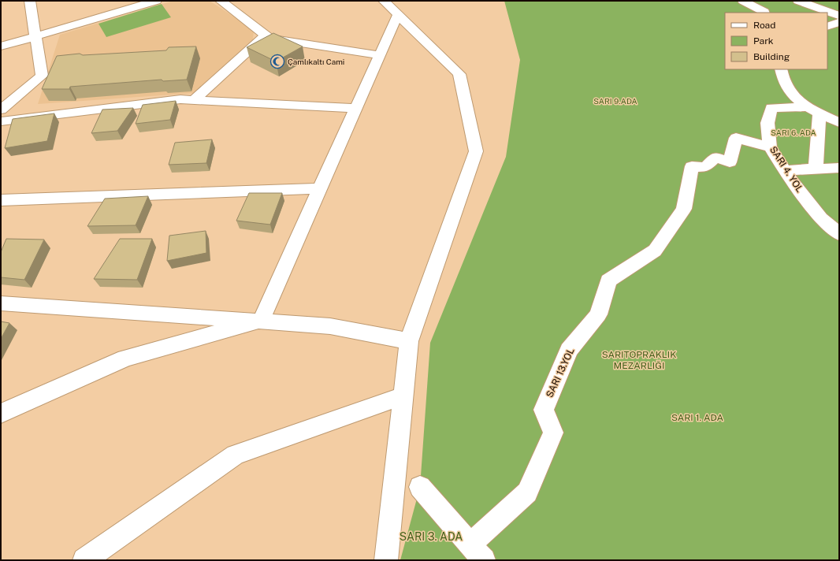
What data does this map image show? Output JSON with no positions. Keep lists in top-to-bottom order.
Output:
{
  "streets": {
    "street": ["SARI 4. YOL", "SARI 13.YOL"]
  },
  "crossings": [
    ["SARI 4. YOL", "SARI 13.YOL"]
  ],
  "parks": [
    "SARI 9.ADA",
    "SARI 6. ADA",
    "SARITOPRAKLIK MEZARLIĞI",
    "SARI 1. ADA",
    "SARI 3. ADA"
  ],
  "places": {
    "mosque": ["Çamlıkaltı Cami"]
  },
  "legend": ["Road", "Park", "Building"]
}
